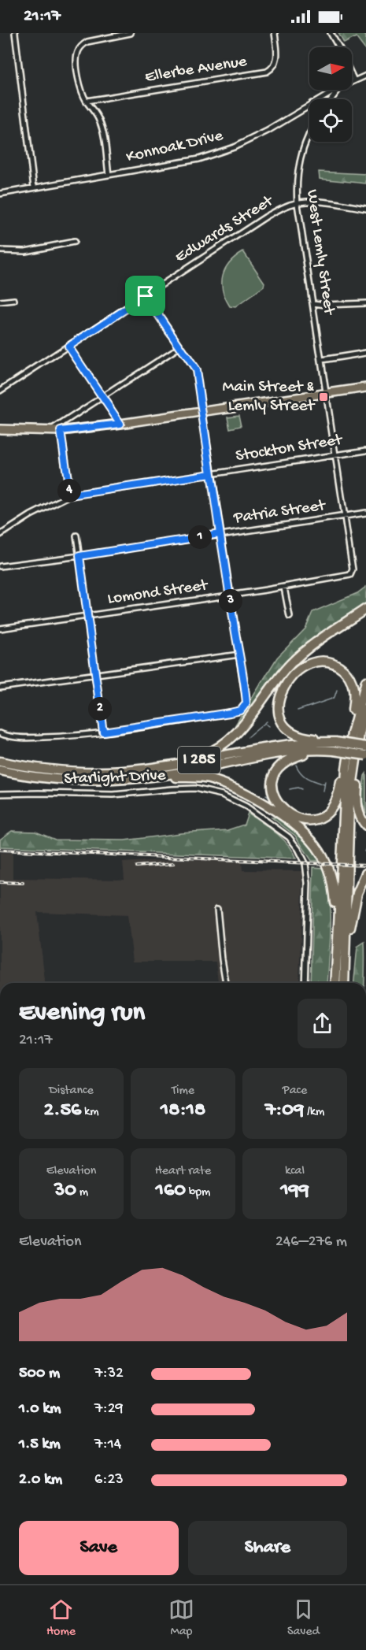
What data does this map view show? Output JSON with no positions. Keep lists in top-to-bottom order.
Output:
{
  "streets": {
    "highway": ["I 285"],
    "street": [
      "Ellerbe Avenue",
      "Konnoak Drive",
      "Edwards Street",
      "West Lemly Street",
      "Stockton Street",
      "Patria Street",
      "Lomond Street",
      "Starlight Drive"
    ]
  },
  "crossings": [
    ["Edwards Street", "West Lemly Street"],
    ["West Lemly Street", "Stockton Street"],
    ["West Lemly Street", "Patria Street"],
    ["West Lemly Street", "Lomond Street"]
  ],
  "places": {
    "transit": ["Main Street & Lemly Street"]
  },
  "north": "right",
  "page": {
    "status": "21:17",
    "pins": [
      "4",
      "1",
      "3",
      "2"
    ],
    "heading": ["Evening run", "21:17"],
    "stats": [
      ["Distance", "2.56 km"],
      ["Time", "18:18"],
      ["Pace", "7:09 /km"],
      ["Elevation", "30 m"],
      ["Heart rate", "160 bpm"],
      ["kcal", "199"]
    ],
    "chart": ["Elevation", "246–276 m"],
    "list": [
      {
        "name": "500 m",
        "note": "7:32"
      },
      {
        "name": "1.0 km",
        "note": "7:29"
      },
      {
        "name": "1.5 km",
        "note": "7:14"
      },
      {
        "name": "2.0 km",
        "note": "6:23"
      }
    ],
    "buttons": ["Save", "Share"],
    "tabs": ["Home", "Map", "Saved"]
  }
}
